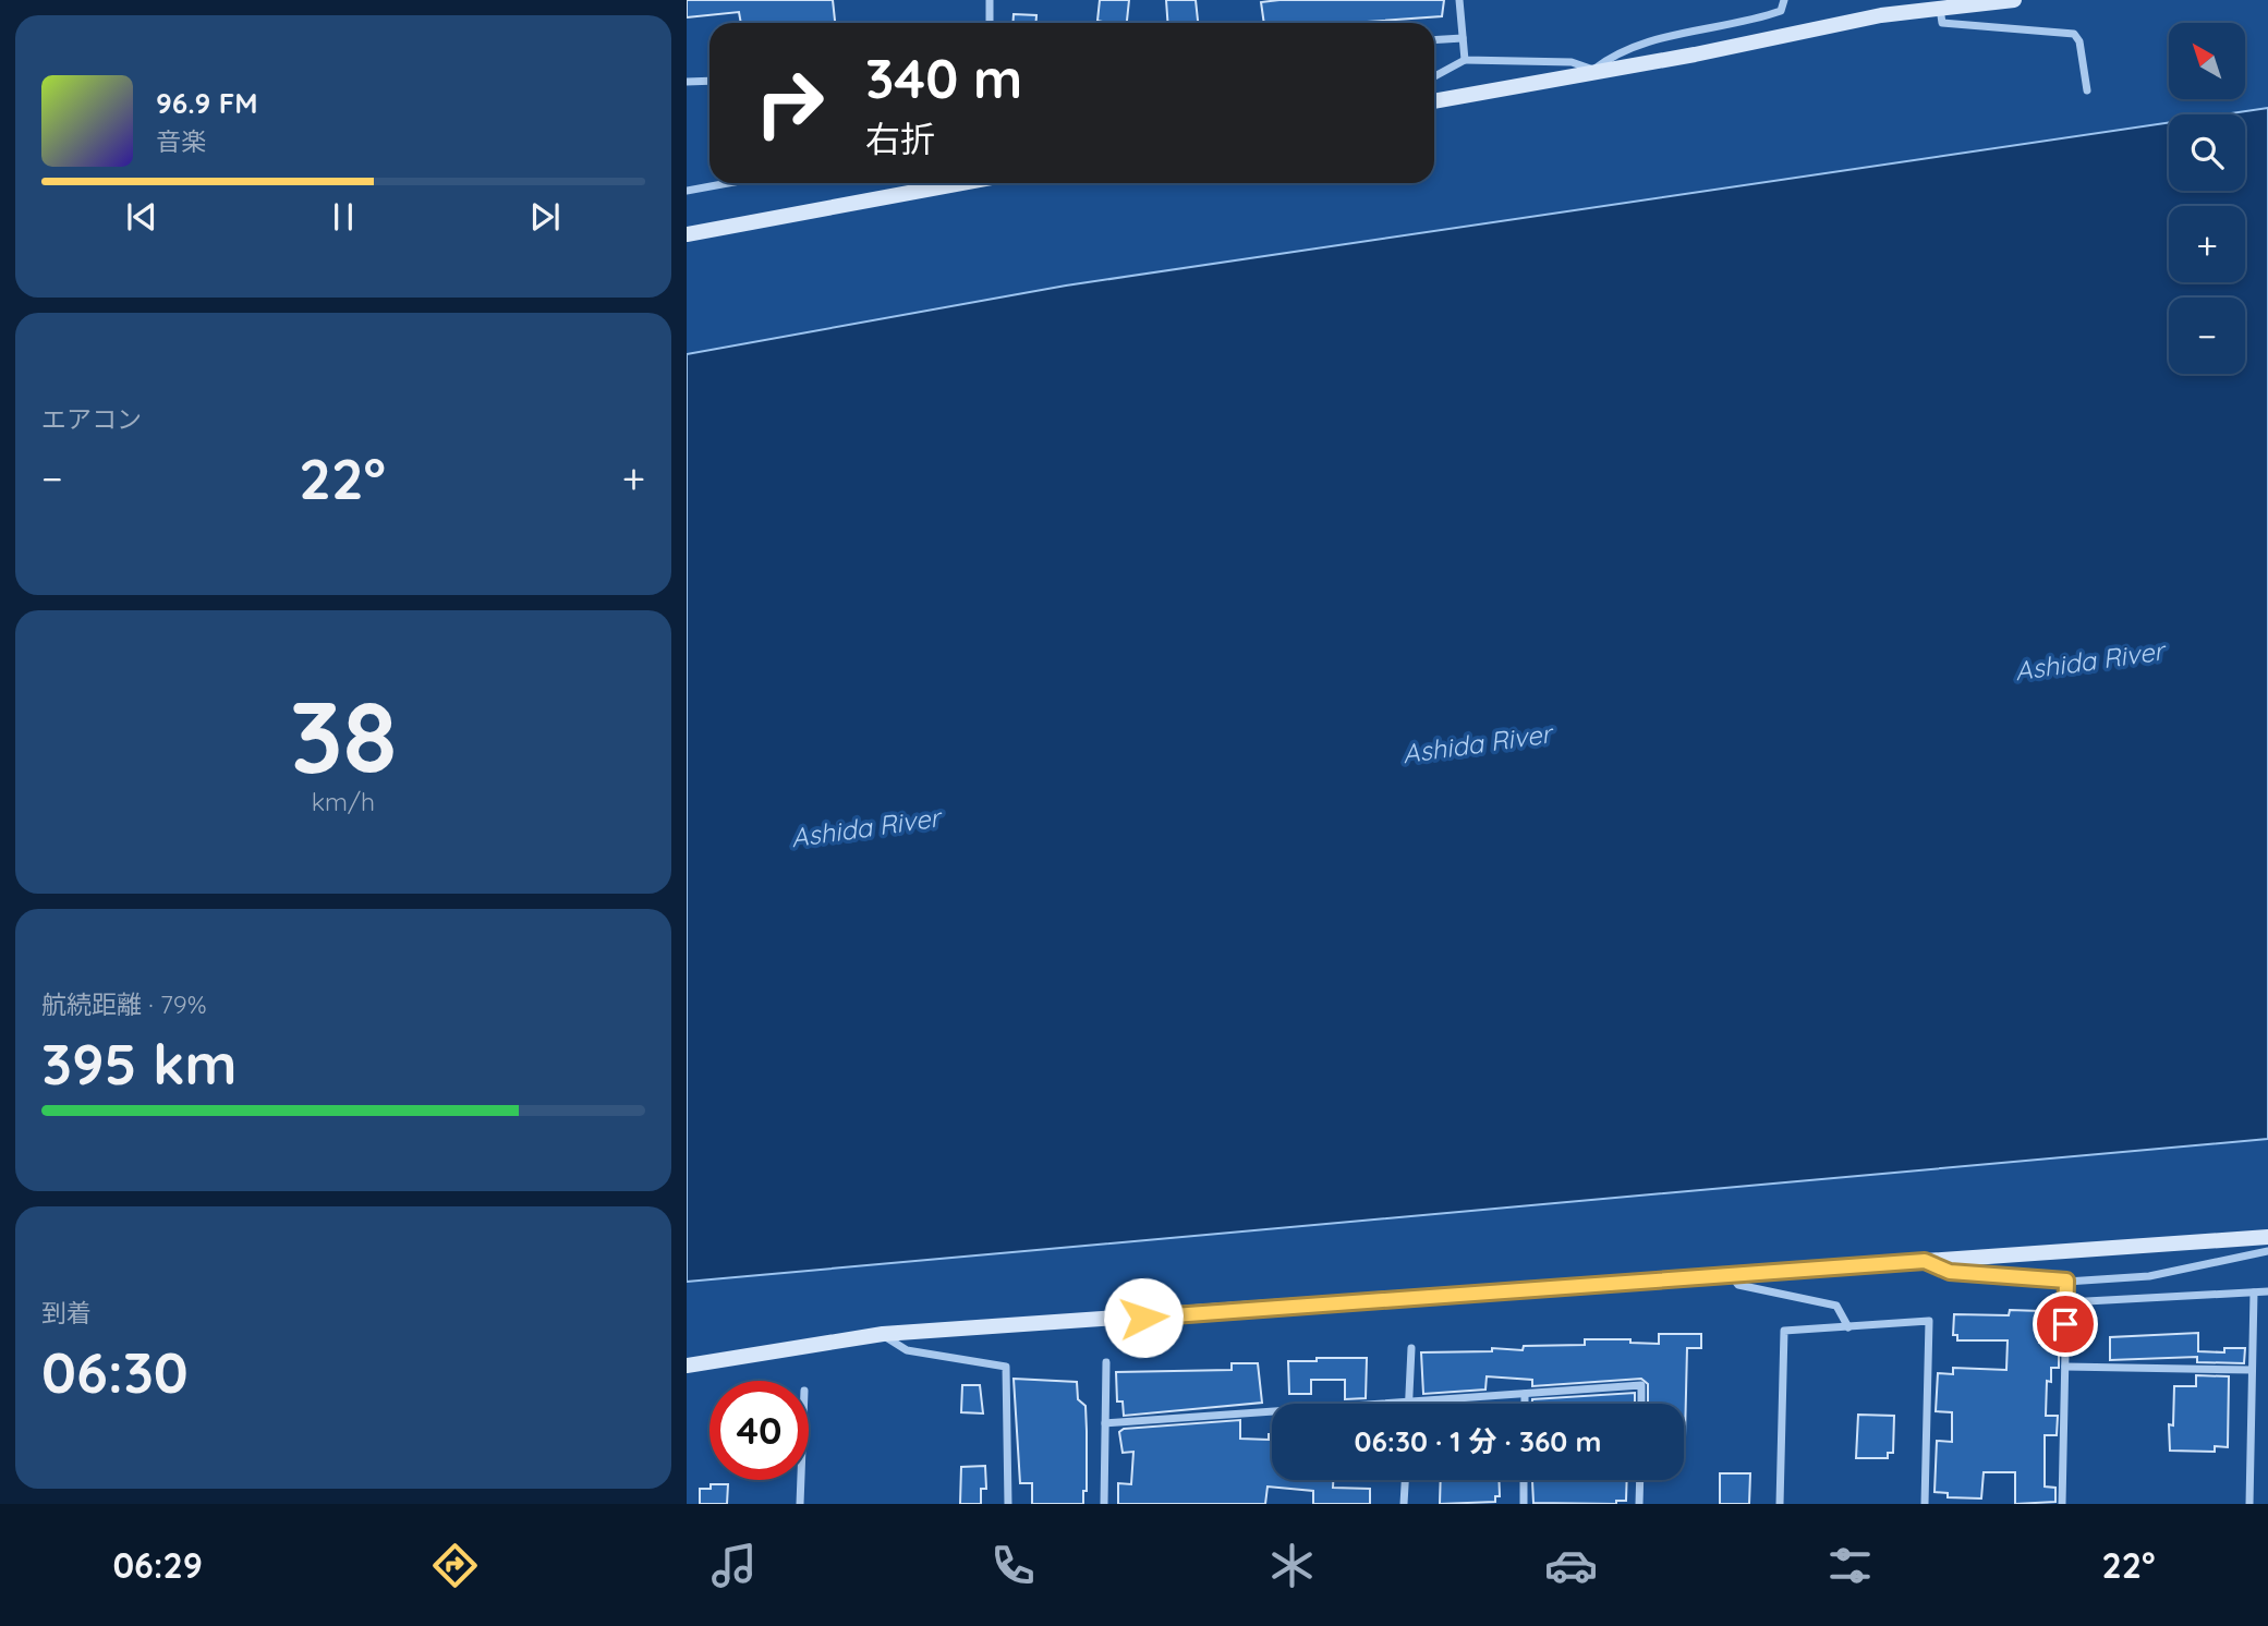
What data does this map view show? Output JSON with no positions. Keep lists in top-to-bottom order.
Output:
{
  "water": ["Ashida River"],
  "north": "top left",
  "page": {
    "map_buttons": ["+", "−"],
    "turn": ["340 m", "右折"],
    "song": ["96.9 FM", "音楽"],
    "tile": [
      "エアコン",
      ["38", "km/h"],
      ["航続距離 · 79%", "395 km"],
      ["到着", "06:30"]
    ],
    "heat": ["−", "22°", "+"],
    "limit": "40",
    "trip": "06:30 · 1 分 · 360 m",
    "tabs": ["06:29", "22°"]
  }
}
